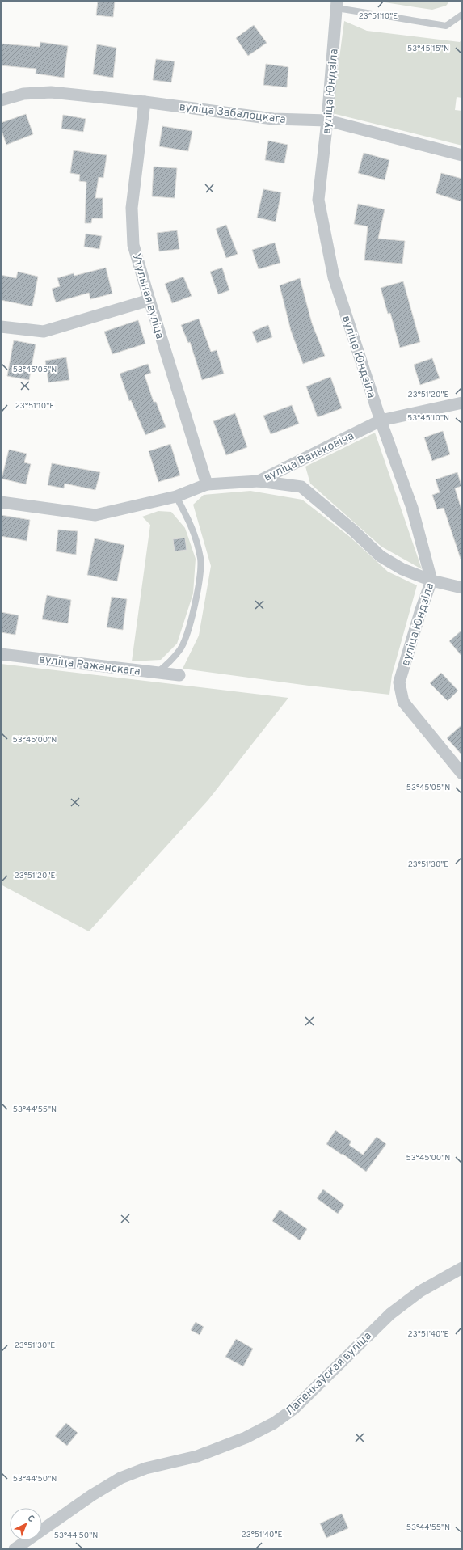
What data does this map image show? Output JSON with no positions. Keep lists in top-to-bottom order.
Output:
{
  "streets": {
    "street": [
      "вуліца Юндзіла",
      "вуліца Забалоцкага",
      "Утульная вуліца",
      "вуліца Ваньковіча",
      "вуліца Ражанскага",
      "Лапенкаўская вуліца"
    ]
  },
  "crossings": [
    ["вуліца Юндзіла", "вуліца Забалоцкага"],
    ["вуліца Юндзіла", "вуліца Ваньковіча"],
    ["вуліца Забалоцкага", "Утульная вуліца"],
    ["Утульная вуліца", "вуліца Ваньковіча"]
  ],
  "north": "top right",
  "coordinates": [
    "23°51'10\"E",
    "53°45'15\"N",
    "53°45'05\"N",
    "23°51'20\"E",
    "53°45'10\"N",
    "53°45'00\"N",
    "23°51'30\"E",
    "53°44'55\"N",
    "23°51'40\"E",
    "53°44'50\"N"
  ]
}
